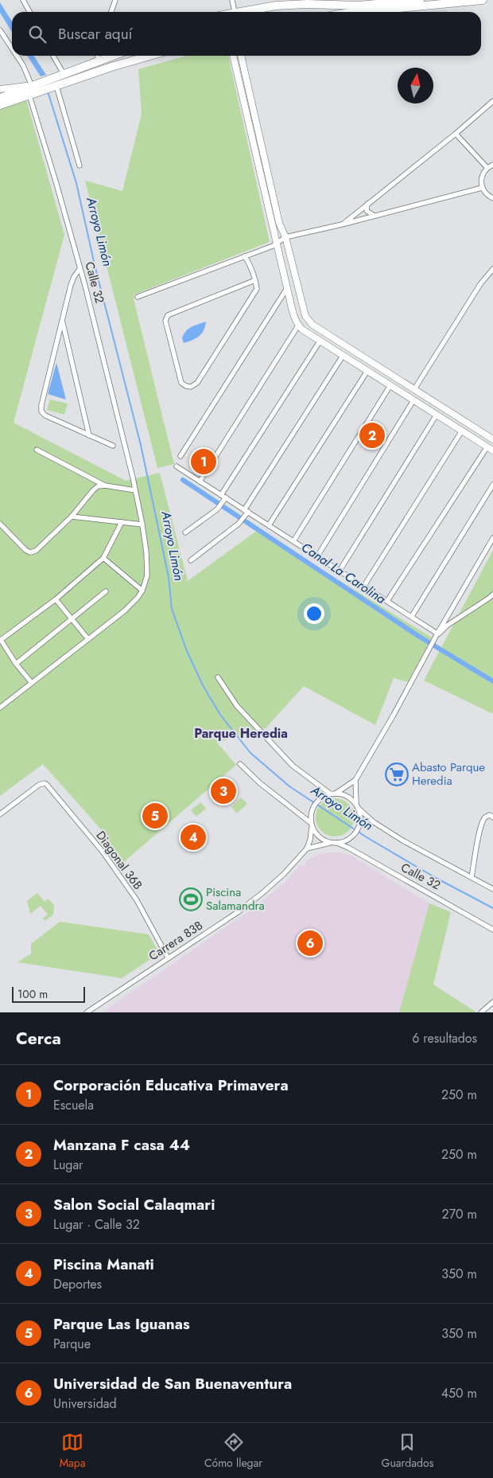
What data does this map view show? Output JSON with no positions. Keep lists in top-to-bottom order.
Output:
{
  "streets": {
    "street": ["Calle 32", "Diagonal 36B", "Carrera 83B"]
  },
  "crossings": [
    ["Calle 32", "Carrera 83B"],
    ["Diagonal 36B", "Carrera 83B"]
  ],
  "districts": ["Parque Heredia"],
  "water": ["Arroyo Limón", "Canal La Carolina"],
  "places": {
    "supermarket": ["Abasto Parque Heredia"],
    "sports": ["Piscina Salamandra"]
  },
  "scale_bar": "100 m",
  "north": "top",
  "page": {
    "search": "Buscar aquí",
    "pins": [
      "2",
      "1",
      "3",
      "5",
      "4",
      "6"
    ],
    "scale": "100 m",
    "heading": ["Cerca", "6 resultados"],
    "list": [
      {
        "mark": "1",
        "name": "Corporación Educativa Primavera",
        "note": "Escuela",
        "value": "250 m"
      },
      {
        "mark": "2",
        "name": "Manzana F casa 44",
        "note": "Lugar",
        "value": "250 m"
      },
      {
        "mark": "3",
        "name": "Salon Social Calaqmari",
        "note": "Lugar · Calle 32",
        "value": "270 m"
      },
      {
        "mark": "4",
        "name": "Piscina Manati",
        "note": "Deportes",
        "value": "350 m"
      },
      {
        "mark": "5",
        "name": "Parque Las Iguanas",
        "note": "Parque",
        "value": "350 m"
      },
      {
        "mark": "6",
        "name": "Universidad de San Buenaventura",
        "note": "Universidad",
        "value": "450 m"
      }
    ],
    "nav": ["Mapa", "Cómo llegar", "Guardados"]
  }
}
